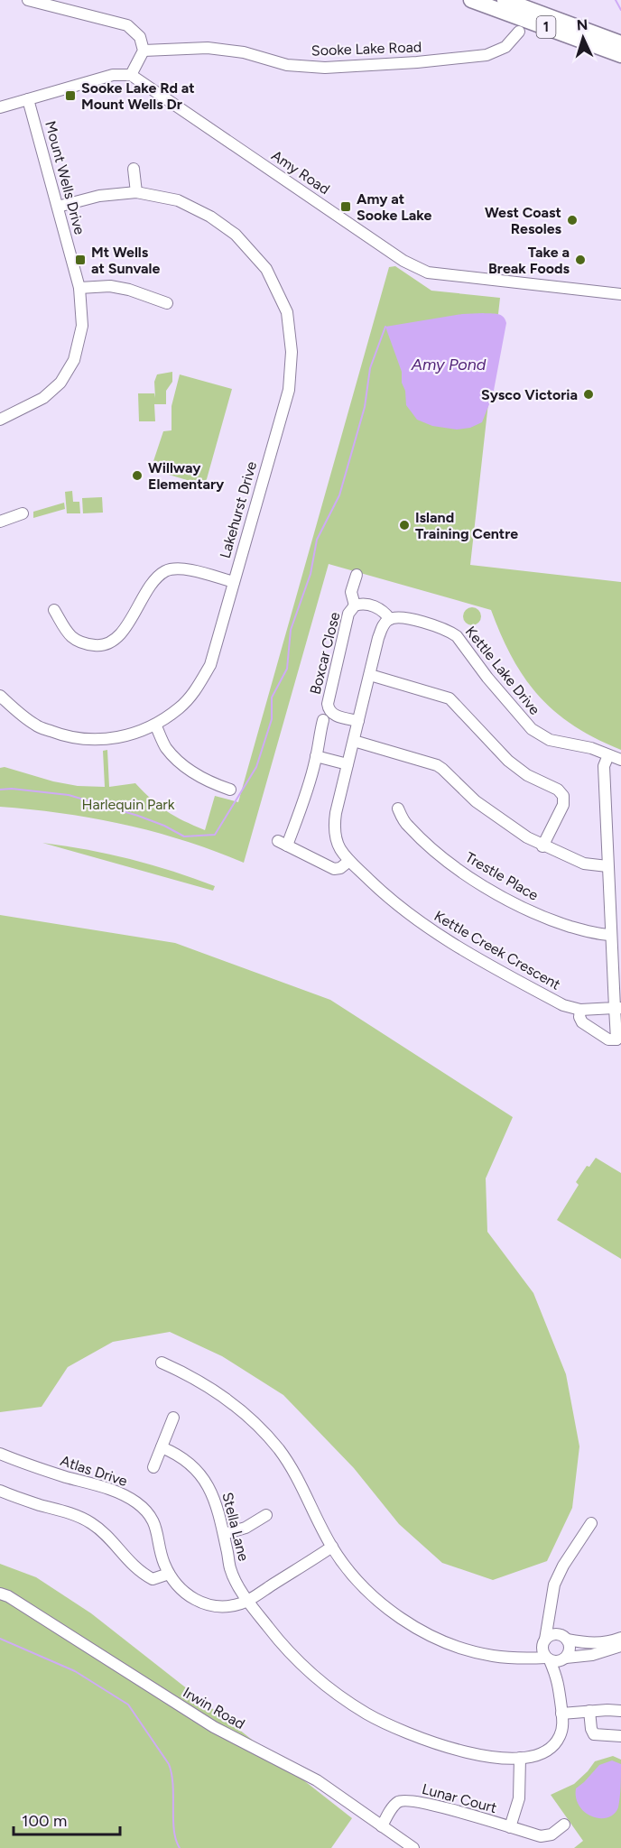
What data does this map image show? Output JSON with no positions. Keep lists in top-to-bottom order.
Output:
{
  "streets": {
    "highway": ["1"],
    "street": [
      "Sooke Lake Road",
      "Amy Road",
      "Mount Wells Drive",
      "Lakehurst Drive",
      "Boxcar Close",
      "Kettle Lake Drive",
      "Trestle Place",
      "Kettle Creek Crescent",
      "Atlas Drive",
      "Stella Lane",
      "Irwin Road",
      "Lunar Court"
    ]
  },
  "crossings": [
    ["Mount Wells Drive", "Lakehurst Drive"],
    ["Boxcar Close", "Kettle Lake Drive"],
    ["Boxcar Close", "Kettle Creek Crescent"],
    ["Kettle Lake Drive", "Kettle Creek Crescent"],
    ["Atlas Drive", "Stella Lane"],
    ["Stella Lane", "Lunar Court"],
    ["Irwin Road", "Lunar Court"]
  ],
  "water": ["Amy Pond"],
  "parks": ["Harlequin Park"],
  "places": {
    "transit": ["Sooke Lake Rd at Mount Wells Dr", "Amy at Sooke Lake", "Mt Wells at Sunvale"],
    "other": [
      "West Coast Resoles",
      "Take a Break Foods",
      "Sysco Victoria",
      "Willway Elementary",
      "Island Training Centre"
    ]
  },
  "scale_bar": "100 m",
  "north": "top"
}
